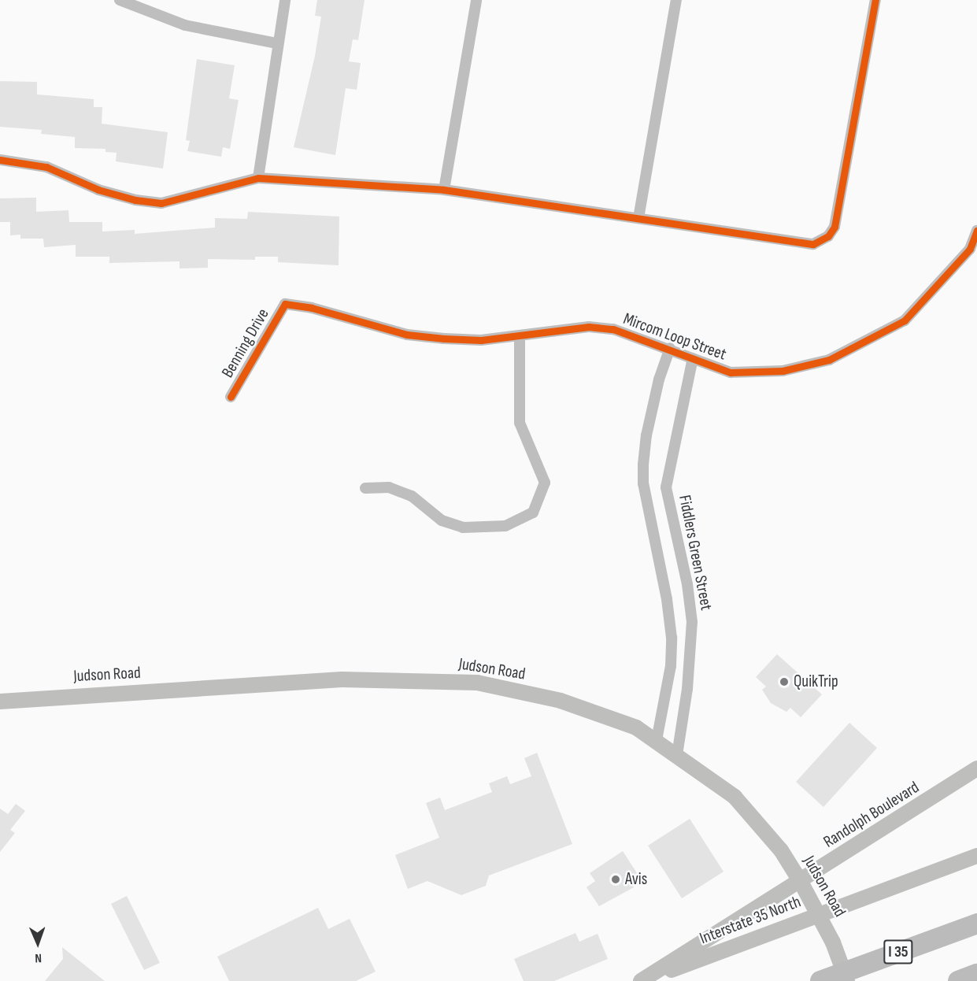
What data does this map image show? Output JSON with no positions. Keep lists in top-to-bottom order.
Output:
{
  "streets": {
    "highway": ["I 35"],
    "main road": ["Judson Road", "Randolph Boulevard", "Interstate 35 North"],
    "street": ["Mircom Loop Street", "Benning Drive", "Fiddlers Green Street"]
  },
  "crossings": [
    ["Mircom Loop Street", "Benning Drive"],
    ["Mircom Loop Street", "Fiddlers Green Street"],
    ["Fiddlers Green Street", "Judson Road"],
    ["Judson Road", "Randolph Boulevard"],
    ["Judson Road", "Interstate 35 North"],
    ["Randolph Boulevard", "Interstate 35 North"]
  ],
  "places": ["QuikTrip", "Avis"],
  "north": "bottom"
}
